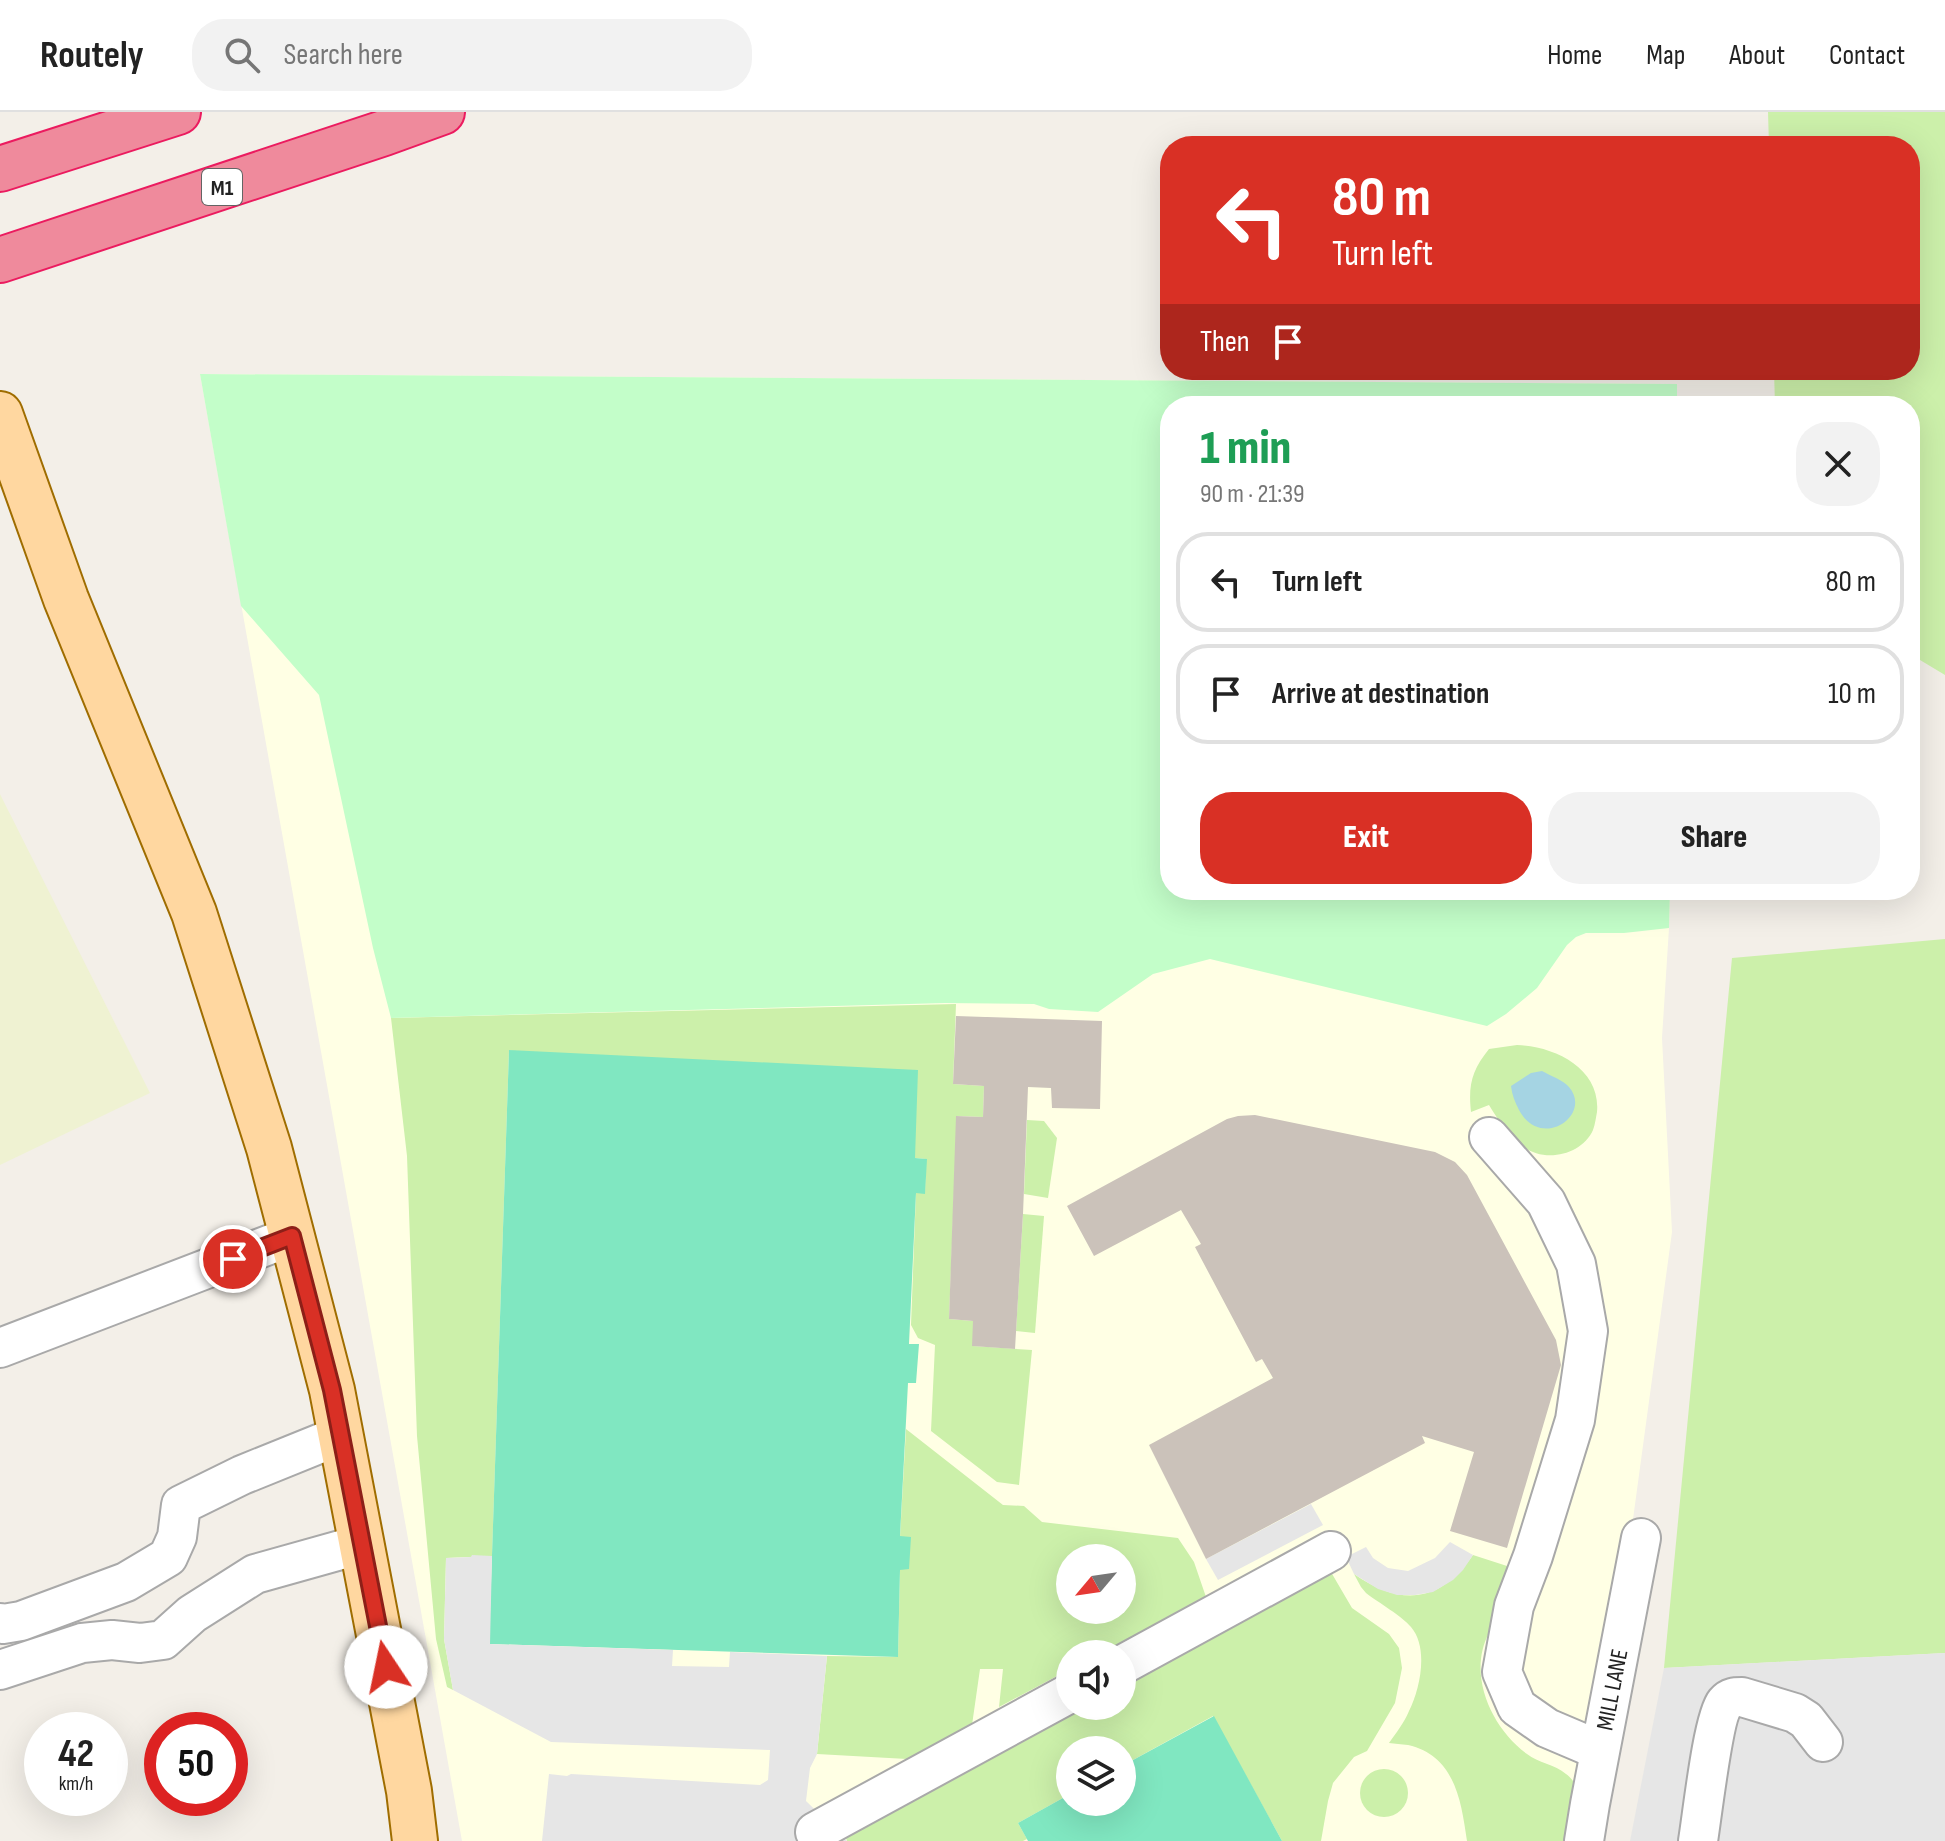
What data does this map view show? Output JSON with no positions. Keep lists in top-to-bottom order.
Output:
{
  "streets": {
    "highway": ["M1"],
    "street": ["MILL LANE"]
  },
  "north": "bottom left",
  "page": {
    "header": "Routely",
    "search": "Search here",
    "nav": [
      "Home",
      "Map",
      "About",
      "Contact"
    ],
    "turn": ["80 m", "Turn left"],
    "then": "Then",
    "heading": ["1 min", "90 m · 21:39"],
    "list": [
      {
        "name": "Turn left",
        "value": "80 m"
      },
      {
        "name": "Arrive at destination",
        "value": "10 m"
      }
    ],
    "buttons": ["Exit", "Share"],
    "speed": "42 km/h",
    "limit": "50"
  }
}
